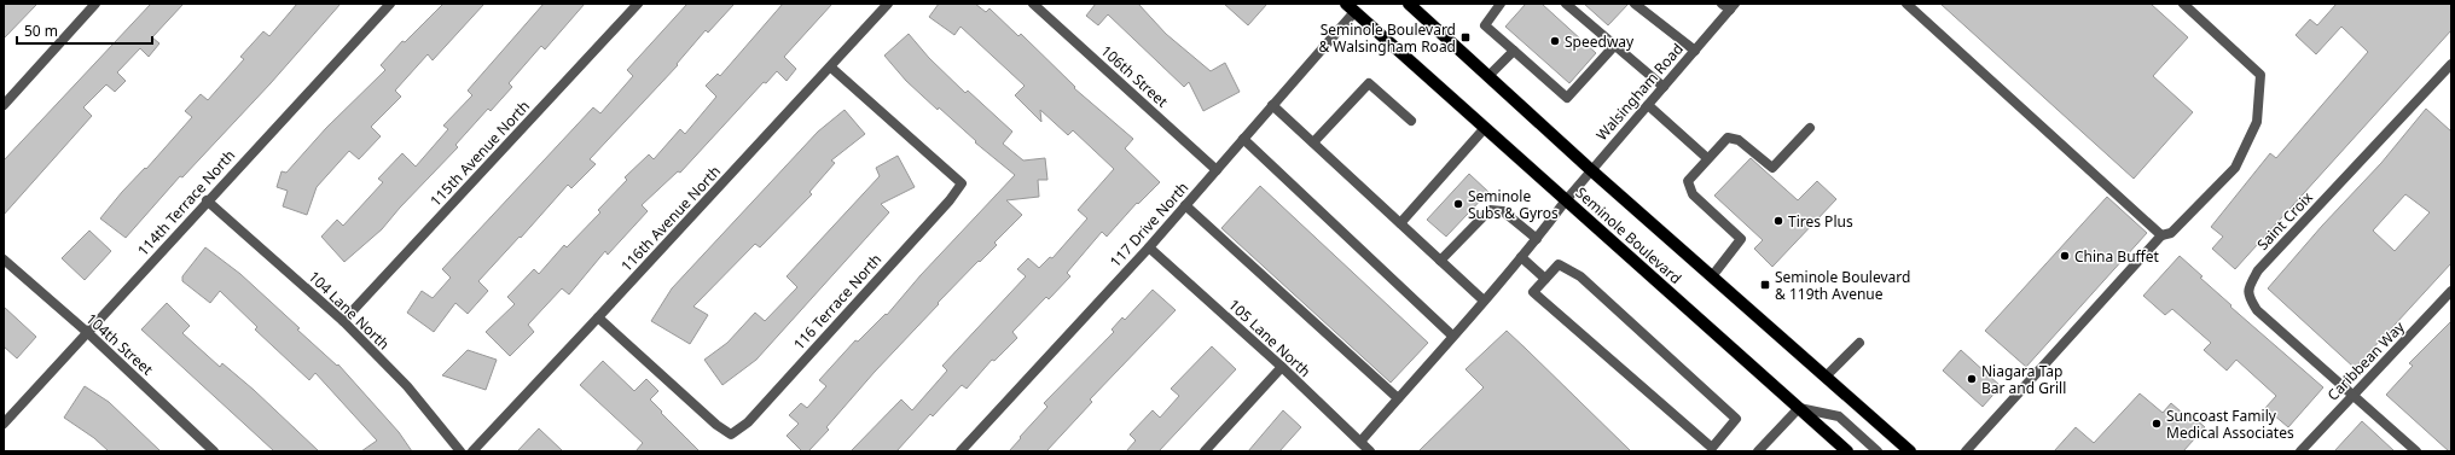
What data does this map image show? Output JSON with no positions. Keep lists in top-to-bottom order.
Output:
{
  "streets": {
    "main road": ["Seminole Boulevard"],
    "street": [
      "106th Street",
      "Walsingham Road",
      "115th Avenue North",
      "114th Terrace North",
      "116th Avenue North",
      "Saint Croix",
      "117 Drive North",
      "116 Terrace North",
      "104 Lane North",
      "105 Lane North",
      "104th Street",
      "Caribbean Way"
    ]
  },
  "crossings": [
    ["106th Street", "117 Drive North"],
    ["Walsingham Road", "Seminole Boulevard"],
    ["Walsingham Road", "105 Lane North"],
    ["115th Avenue North", "104 Lane North"],
    ["114th Terrace North", "104 Lane North"],
    ["114th Terrace North", "104th Street"],
    ["116th Avenue North", "116 Terrace North"],
    ["Saint Croix", "Caribbean Way"],
    ["117 Drive North", "Seminole Boulevard"],
    ["117 Drive North", "105 Lane North"]
  ],
  "places": {
    "transit": ["Seminole Boulevard & Walsingham Road", "Seminole Boulevard & 119th Avenue"],
    "other": [
      "Speedway",
      "Seminole Subs & Gyros",
      "Tires Plus",
      "China Buffet",
      "Niagara Tap Bar and Grill",
      "Suncoast Family Medical Associates"
    ]
  },
  "scale_bar": "50 m"
}
